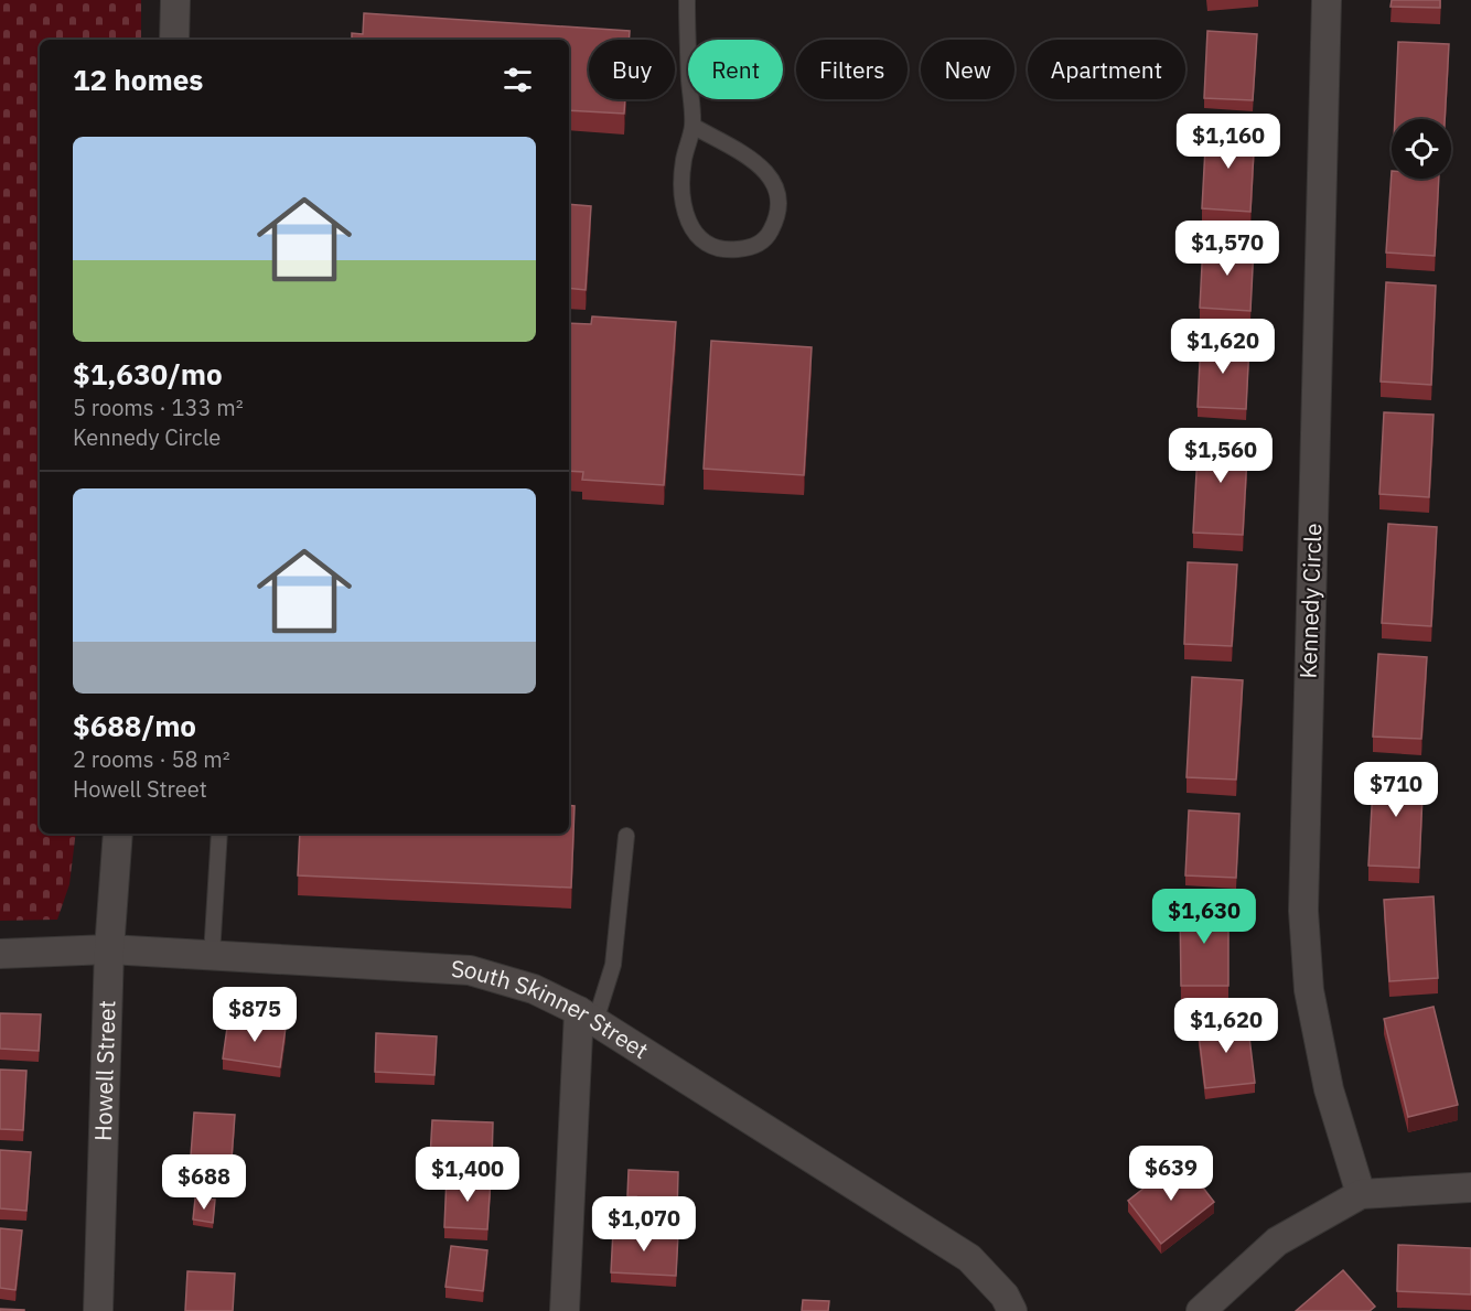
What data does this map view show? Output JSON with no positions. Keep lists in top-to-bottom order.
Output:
{
  "streets": {
    "street": ["Kennedy Circle", "South Skinner Street", "Howell Street"]
  },
  "crossings": [
    ["South Skinner Street", "Howell Street"]
  ],
  "page": {
    "chip": [
      "Buy",
      "Rent",
      "Filters",
      "New",
      "Apartment"
    ],
    "heading": "12 homes",
    "price": [
      "$1,160",
      "$1,570",
      "$1,620",
      "$1,560",
      "$710",
      "$1,630",
      "$875",
      "$1,620",
      "$639",
      "$1,400",
      "$688",
      "$1,070"
    ],
    "list": [
      {
        "name": "$1,630/mo",
        "note": "5 rooms · 133 m² · Kennedy Circle"
      },
      {
        "name": "$688/mo",
        "note": "2 rooms · 58 m² · Howell Street"
      }
    ]
  }
}
